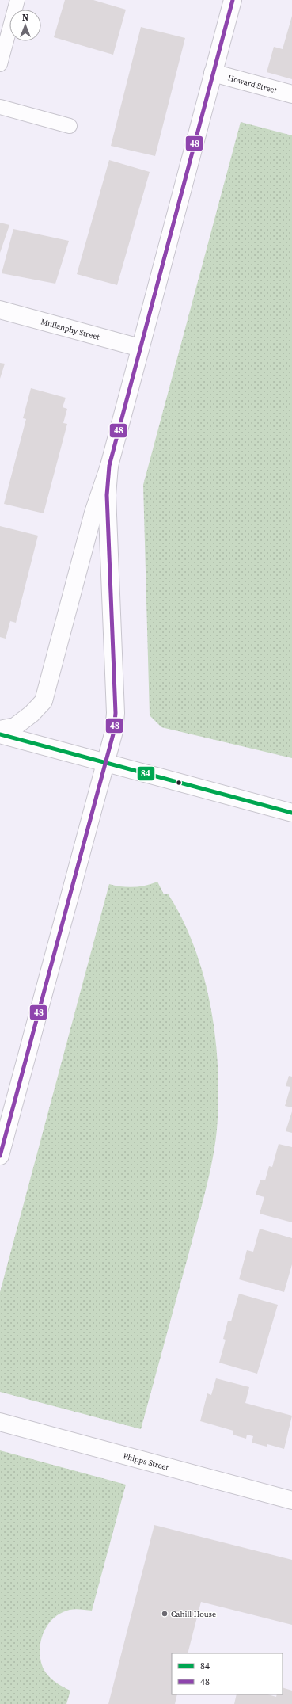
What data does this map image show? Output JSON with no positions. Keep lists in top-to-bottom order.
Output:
{
  "streets": {
    "street": ["Howard Street", "Mullanphy Street", "Phipps Street"]
  },
  "places": ["Cahill House"],
  "lines": ["transit line 48", "transit line 84"],
  "legend": ["84", "48"],
  "north": "top"
}
